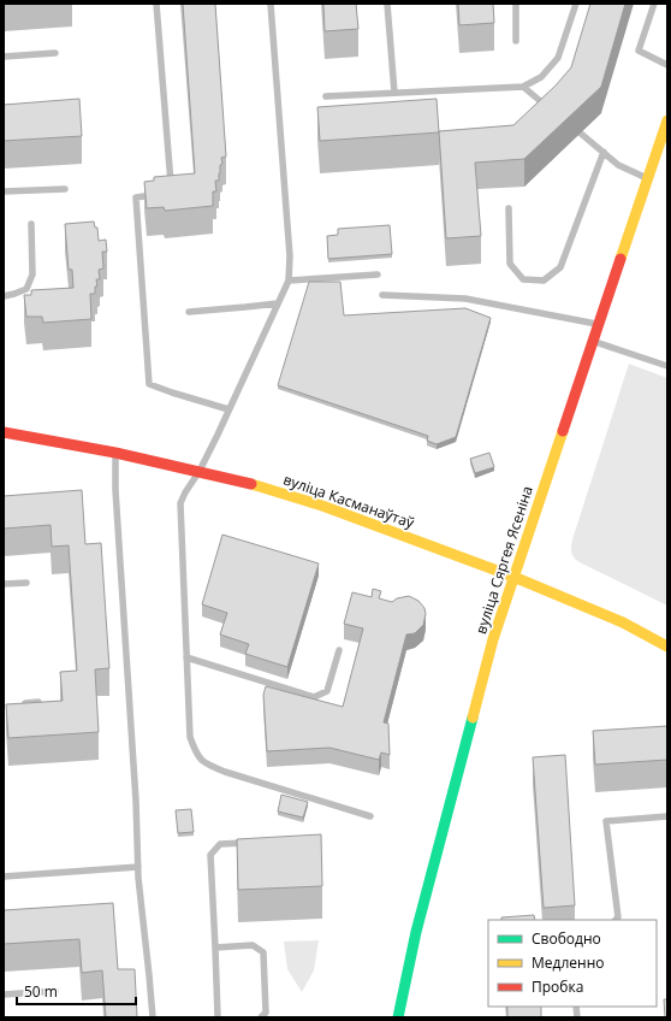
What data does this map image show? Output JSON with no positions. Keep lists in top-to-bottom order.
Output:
{
  "streets": {
    "main road": ["вуліца Касманаўтаў", "вуліца Сяргея Ясеніна"]
  },
  "crossings": [
    ["вуліца Касманаўтаў", "вуліца Сяргея Ясеніна"]
  ],
  "legend": ["Свободно", "Медленно", "Пробка"],
  "scale_bar": "50 m"
}
